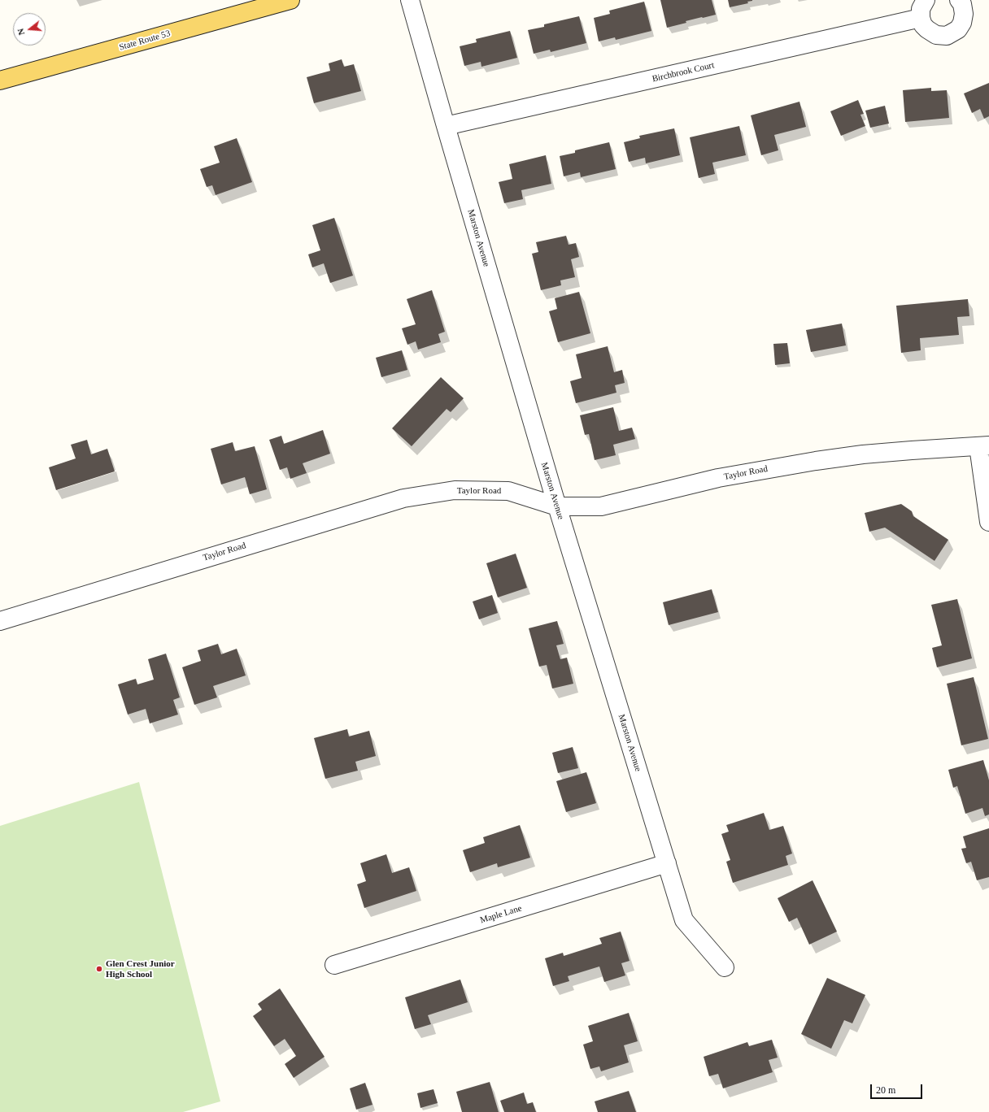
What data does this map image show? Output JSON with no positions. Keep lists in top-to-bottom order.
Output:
{
  "streets": {
    "main road": ["State Route 53"],
    "street": [
      "Birchbrook Court",
      "Marston Avenue",
      "Taylor Road",
      "Maple Lane"
    ]
  },
  "crossings": [
    ["Birchbrook Court", "Marston Avenue"],
    ["Marston Avenue", "Taylor Road"],
    ["Marston Avenue", "Maple Lane"]
  ],
  "places": ["Glen Crest Junior High School"],
  "scale_bar": "20 m",
  "north": "left"
}
